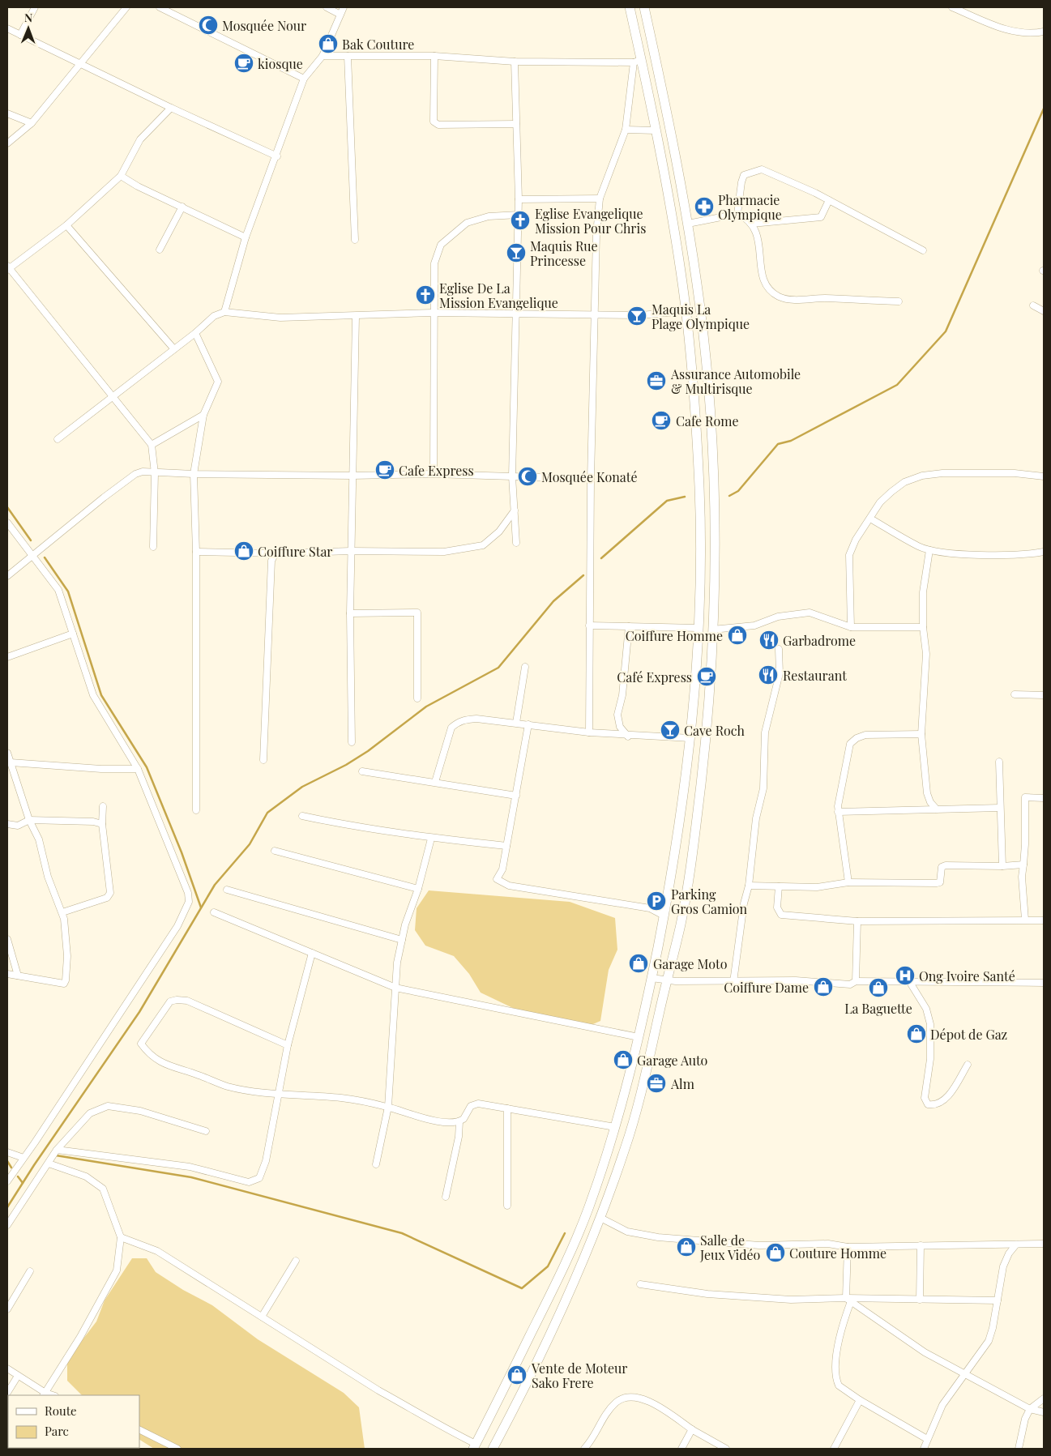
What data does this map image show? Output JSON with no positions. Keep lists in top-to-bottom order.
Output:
{
  "places": {
    "mosque": ["Mosquée Nour", "Mosquée Konaté"],
    "shop": [
      "Bak Couture",
      "Coiffure Star",
      "Coiffure Homme",
      "Garage Moto",
      "Coiffure Dame",
      "La Baguette",
      "Dépot de Gaz",
      "Garage Auto",
      "Salle de Jeux Vidéo",
      "Couture Homme",
      "Vente de Moteur Sako Frere"
    ],
    "cafe": [
      "kiosque",
      "Cafe Rome",
      "Cafe Express",
      "Café Express"
    ],
    "pharmacy": ["Pharmacie Olympique"],
    "church": ["Eglise Evangelique Mission Pour Chris", "Eglise De La Mission Evangelique"],
    "bar": ["Maquis Rue Princesse", "Maquis La Plage Olympique", "Cave Roch"],
    "office": ["Assurance Automobile & Multirisque", "Alm"],
    "restaurant": ["Garbadrome", "Restaurant"],
    "parking": ["Parking Gros Camion"],
    "hospital": ["Ong Ivoire Santé"]
  },
  "legend": ["Route", "Parc"],
  "north": "top"
}
